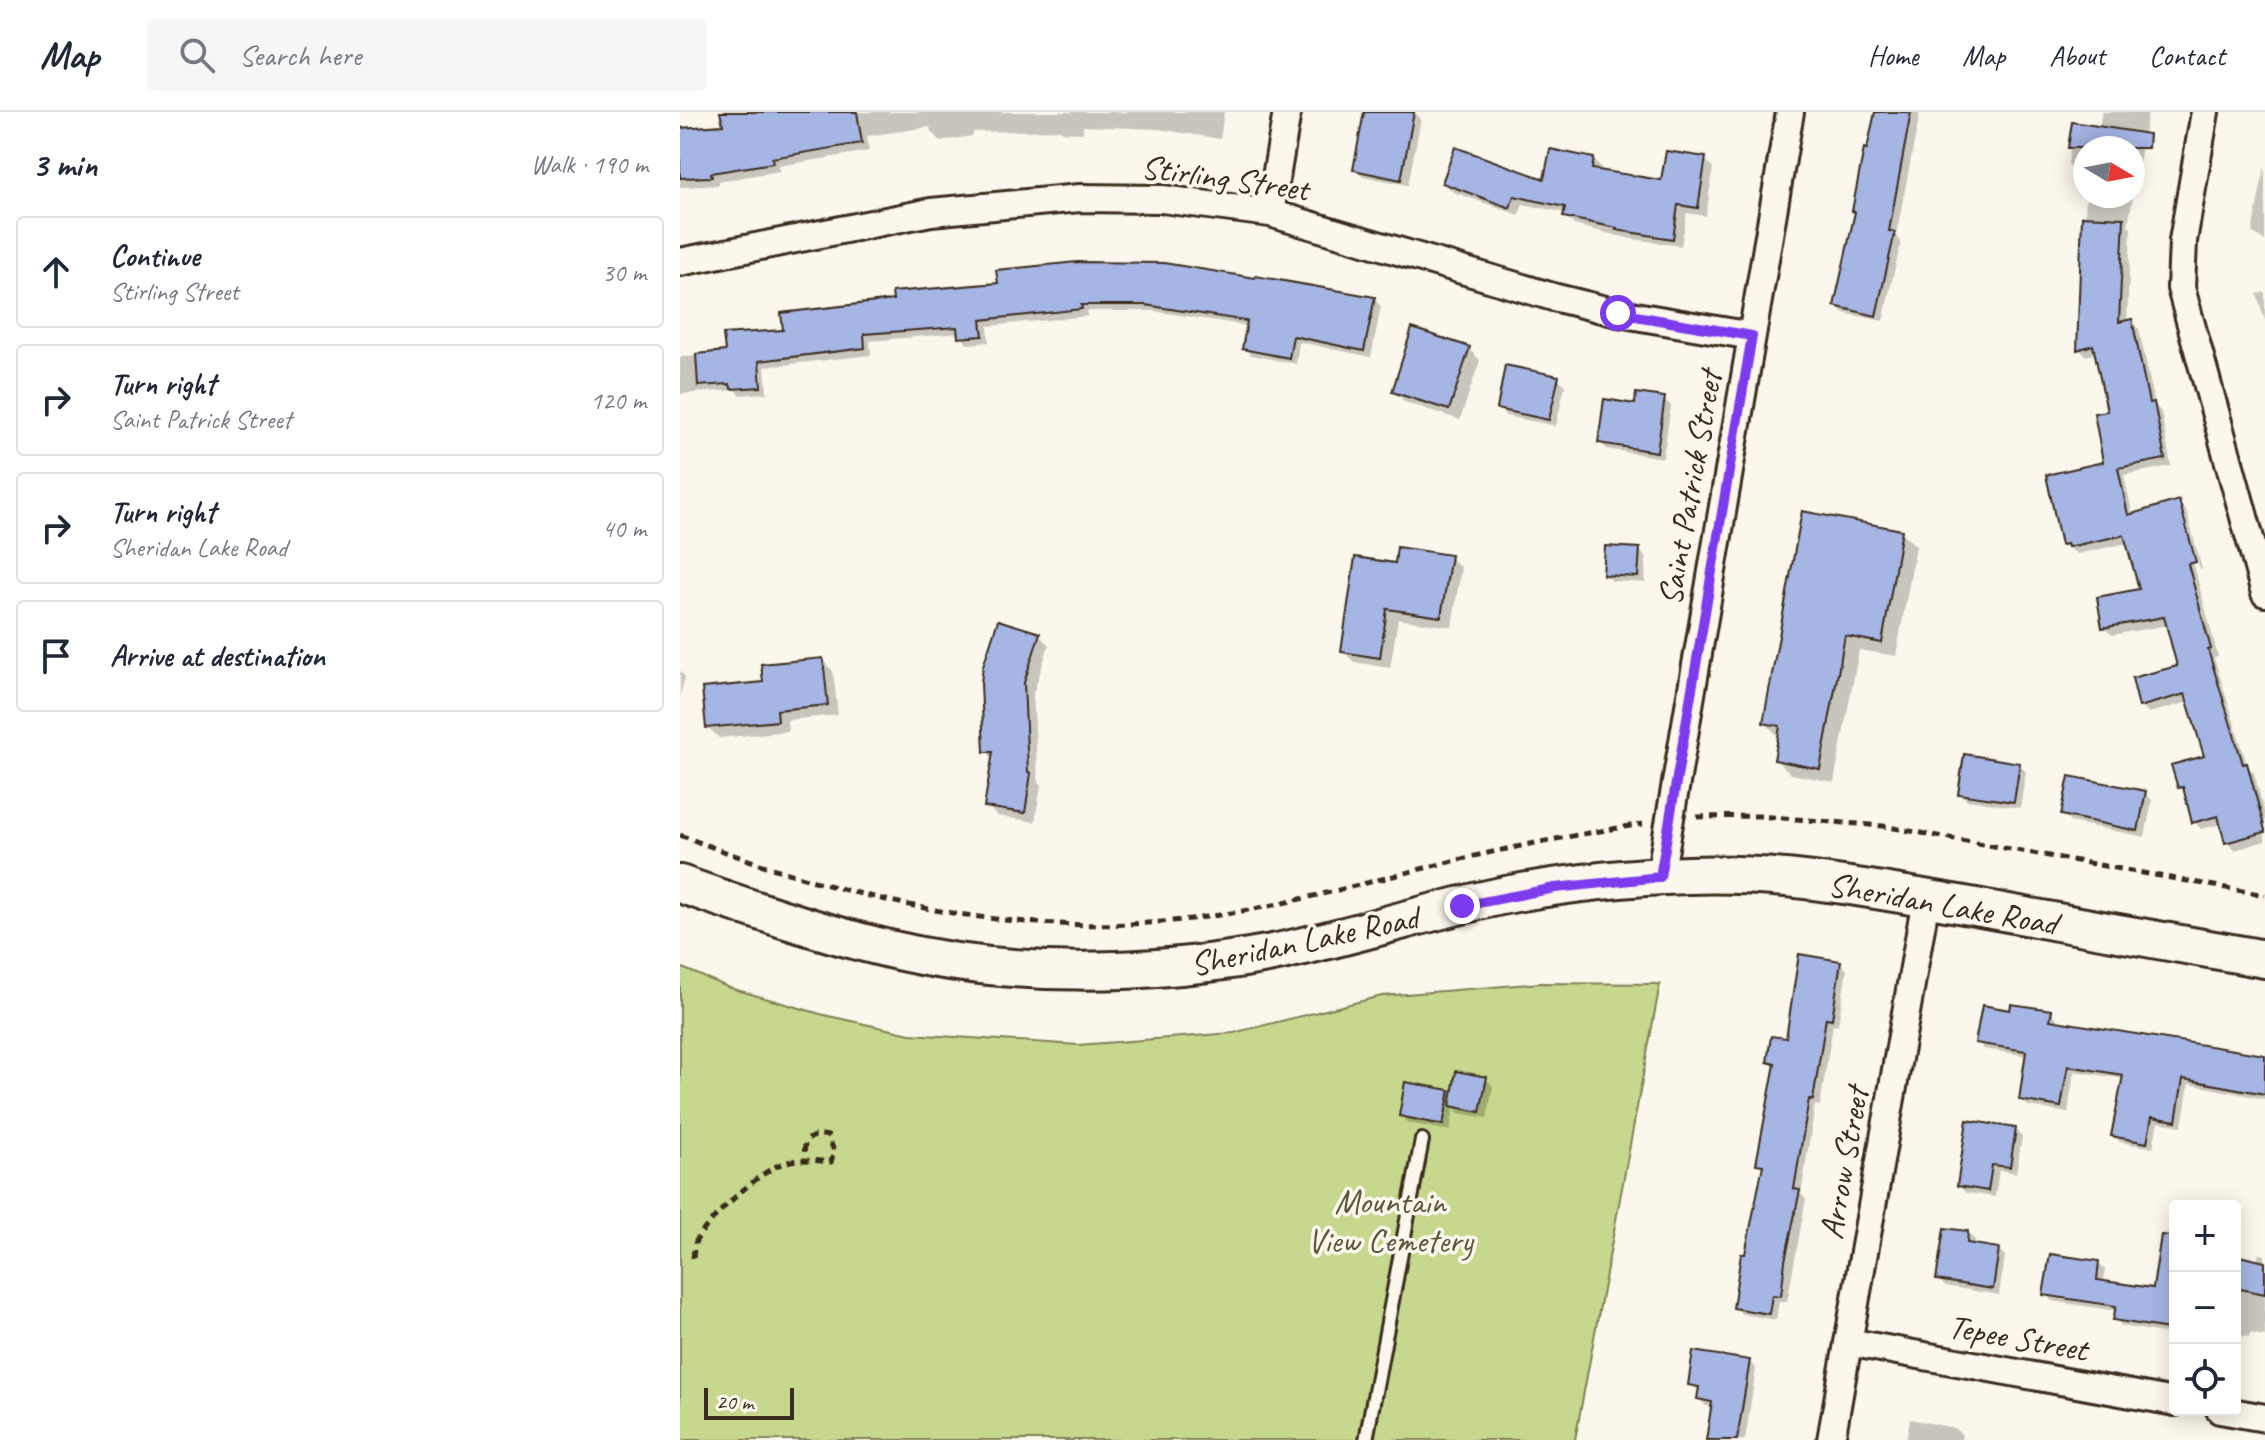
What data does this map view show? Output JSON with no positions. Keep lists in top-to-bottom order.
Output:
{
  "streets": {
    "main road": ["Sheridan Lake Road"],
    "street": [
      "Stirling Street",
      "Saint Patrick Street",
      "Arrow Street",
      "Tepee Street"
    ]
  },
  "crossings": [
    ["Stirling Street", "Saint Patrick Street"],
    ["Saint Patrick Street", "Sheridan Lake Road"],
    ["Sheridan Lake Road", "Arrow Street"],
    ["Arrow Street", "Tepee Street"]
  ],
  "parks": ["Mountain View Cemetery"],
  "scale_bar": "20 m",
  "north": "right",
  "page": {
    "header": "Map",
    "search": "Search here",
    "nav": [
      "Home",
      "Map",
      "About",
      "Contact"
    ],
    "heading": ["3 min", "Walk · 190 m"],
    "list": [
      ["Continue", "Stirling Street", "30 m"],
      ["Turn right", "Saint Patrick Street", "120 m"],
      ["Turn right", "Sheridan Lake Road", "40 m"],
      "Arrive at destination"
    ],
    "map_buttons": ["+", "−"],
    "scale": "20 m"
  }
}
